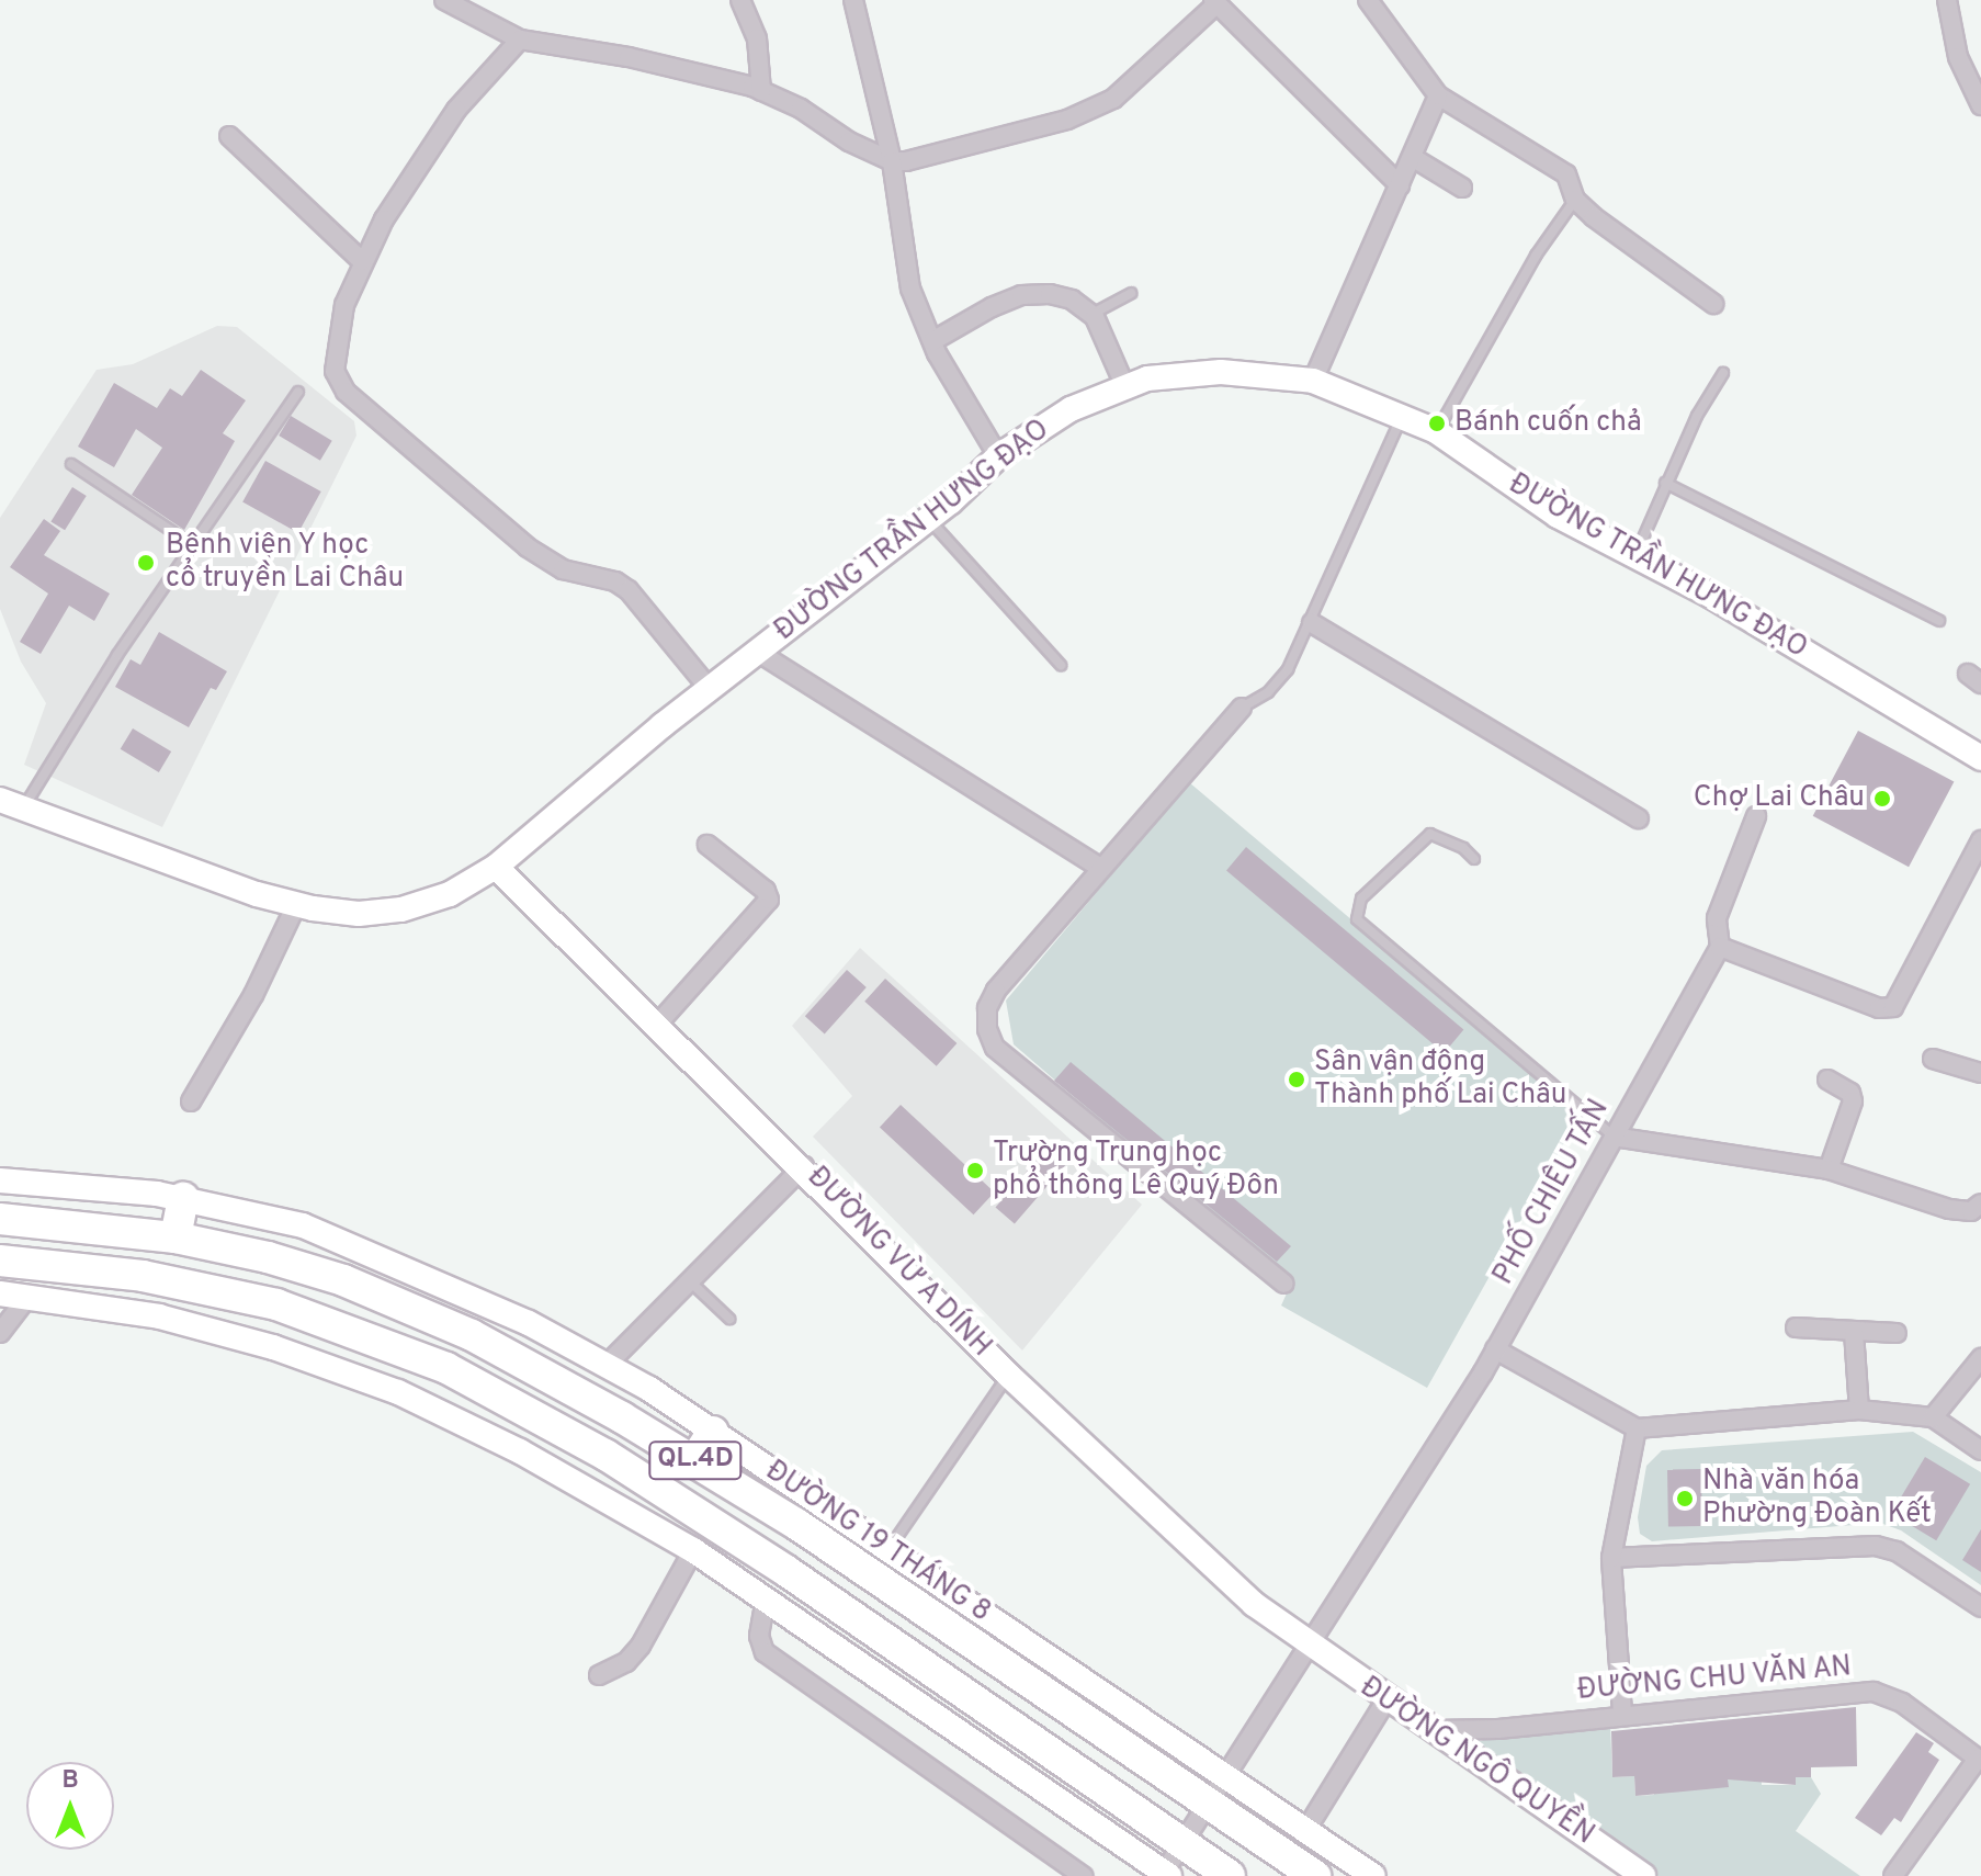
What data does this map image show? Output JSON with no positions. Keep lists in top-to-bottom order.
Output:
{
  "streets": {
    "highway": ["QL.4D", "ĐƯỜNG 19 THÁNG 8"],
    "street": [
      "ĐƯỜNG TRẦN HƯNG ĐẠO",
      "PHỐ CHIÊU TẤN",
      "ĐƯỜNG VỪ A DÍNH",
      "ĐƯỜNG CHU VĂN AN",
      "ĐƯỜNG NGÔ QUYỀN"
    ]
  },
  "crossings": [
    ["ĐƯỜNG TRẦN HƯNG ĐẠO", "ĐƯỜNG VỪ A DÍNH"],
    ["PHỐ CHIÊU TẤN", "ĐƯỜNG VỪ A DÍNH"],
    ["PHỐ CHIÊU TẤN", "QL.4D"],
    ["PHỐ CHIÊU TẤN", "ĐƯỜNG 19 THÁNG 8"],
    ["PHỐ CHIÊU TẤN", "ĐƯỜNG NGÔ QUYỀN"],
    ["ĐƯỜNG VỪ A DÍNH", "ĐƯỜNG NGÔ QUYỀN"],
    ["ĐƯỜNG CHU VĂN AN", "ĐƯỜNG NGÔ QUYỀN"]
  ],
  "places": [
    "Bánh cuốn chả",
    "Bệnh viện Y học cổ truyền Lai Châu",
    "Chợ Lai Châu",
    "Sân vận động Thành phố Lai Châu",
    "Trường Trung học phổ thông Lê Quý Đôn",
    "Nhà văn hóa Phường Đoàn Kết"
  ],
  "north": "top"
}
